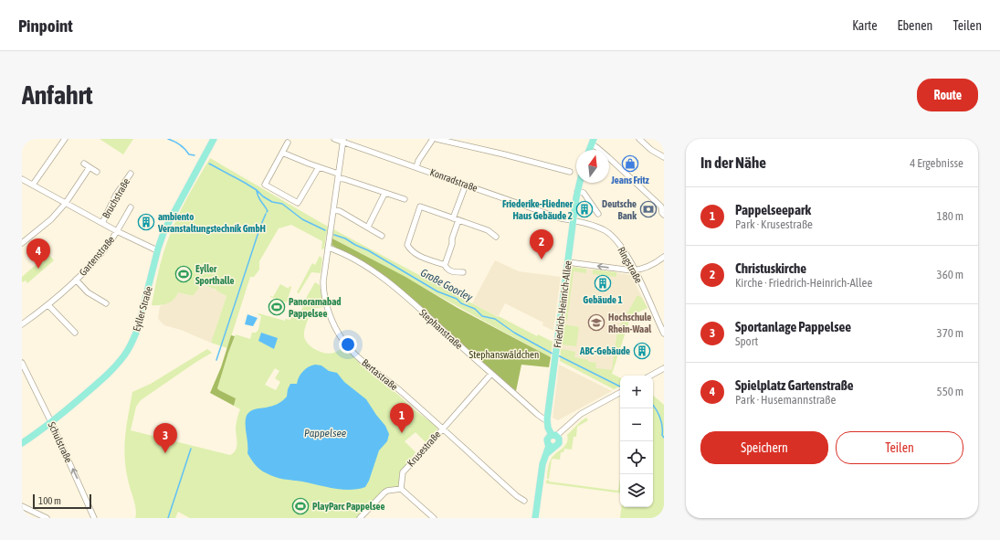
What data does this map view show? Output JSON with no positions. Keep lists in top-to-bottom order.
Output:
{
  "streets": {
    "main road": ["Friedrich-Heinrich-Allee", "Eyller Straße"],
    "street": [
      "Konradstraße",
      "Bruchstraße",
      "Gartenstraße",
      "Ringstraße",
      "Stephanstraße",
      "Bertastraße",
      "Schulstraße",
      "Krusestraße"
    ]
  },
  "crossings": [
    ["Konradstraße", "Ringstraße"],
    ["Konradstraße", "Friedrich-Heinrich-Allee"],
    ["Konradstraße", "Bertastraße"],
    ["Bruchstraße", "Gartenstraße"],
    ["Bruchstraße", "Eyller Straße"],
    ["Ringstraße", "Friedrich-Heinrich-Allee"],
    ["Friedrich-Heinrich-Allee", "Stephanstraße"],
    ["Eyller Straße", "Schulstraße"],
    ["Stephanstraße", "Bertastraße"],
    ["Stephanstraße", "Krusestraße"],
    ["Bertastraße", "Krusestraße"]
  ],
  "one_way": ["Schulstraße"],
  "water": ["Große Goorley", "Pappelsee"],
  "parks": ["Stephanswäldchen"],
  "places": {
    "shop": ["Jeans Fritz"],
    "building": [
      "Friederike-Fliedner Haus Gebäude 2",
      "ambiento Veranstaltungstechnik GmbH",
      "Gebäude 1",
      "ABC-Gebäude"
    ],
    "bank": ["Deutsche Bank"],
    "sports": ["Eyller Sporthalle", "Panoramabad Pappelsee", "PlayParc Pappelsee"],
    "school or university": ["Hochschule Rhein-Waal"]
  },
  "scale_bar": "100 m",
  "north": "top",
  "page": {
    "header": "Pinpoint",
    "nav": ["Karte", "Ebenen", "Teilen"],
    "buttons": [
      "Route",
      ["Speichern", "Teilen"]
    ],
    "title": "Anfahrt",
    "heading": ["In der Nähe", "4 Ergebnisse"],
    "list": [
      {
        "mark": "1",
        "name": "Pappelseepark",
        "note": "Park · Krusestraße",
        "value": "180 m"
      },
      {
        "mark": "2",
        "name": "Christuskirche",
        "note": "Kirche · Friedrich-Heinrich-Allee",
        "value": "360 m"
      },
      {
        "mark": "3",
        "name": "Sportanlage Pappelsee",
        "note": "Sport",
        "value": "370 m"
      },
      {
        "mark": "4",
        "name": "Spielplatz Gartenstraße",
        "note": "Park · Husemannstraße",
        "value": "550 m"
      }
    ],
    "pins": [
      "2",
      "4",
      "1",
      "3"
    ],
    "map_buttons": ["+", "−"],
    "scale": "100 m"
  }
}
